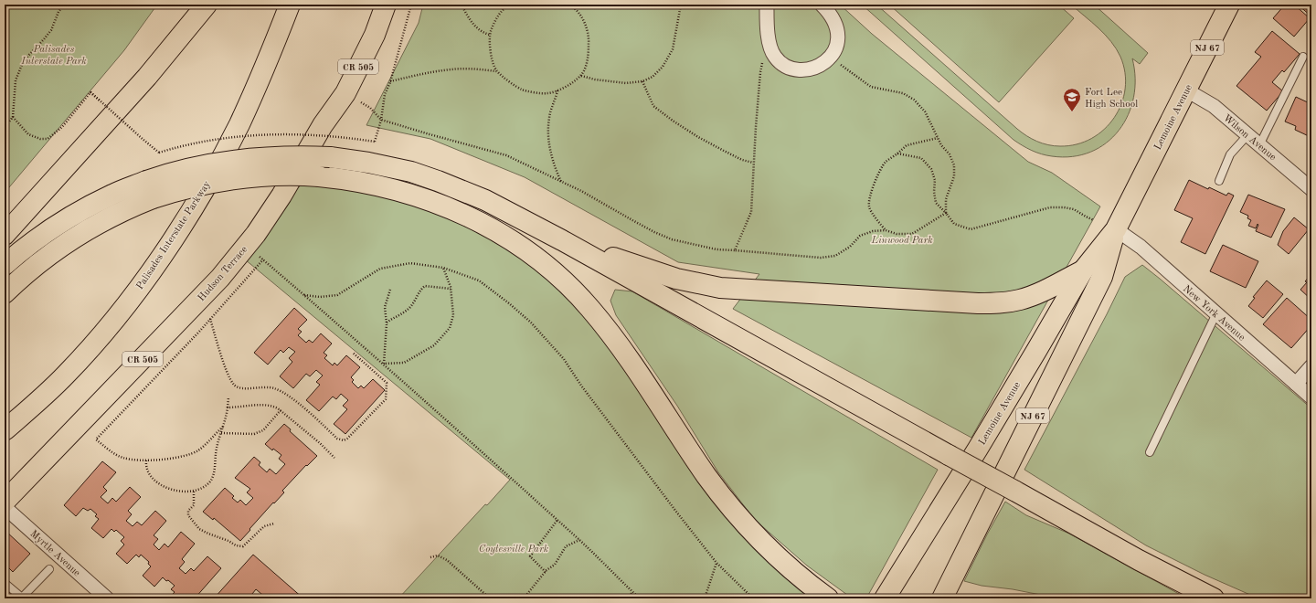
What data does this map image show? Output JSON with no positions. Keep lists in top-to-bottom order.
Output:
{
  "streets": {
    "main road": [
      "NJ 67",
      "CR 505",
      "Lemoine Avenue",
      "Palisades Interstate Parkway",
      "Hudson Terrace"
    ],
    "street": ["Wilson Avenue", "New York Avenue", "Myrtle Avenue"]
  },
  "crossings": [
    ["Lemoine Avenue", "Wilson Avenue"],
    ["Lemoine Avenue", "New York Avenue"]
  ],
  "parks": ["Palisades Interstate Park", "Linwood Park", "Coytesville Park"],
  "places": {
    "school or university": ["Fort Lee High School"]
  }
}
